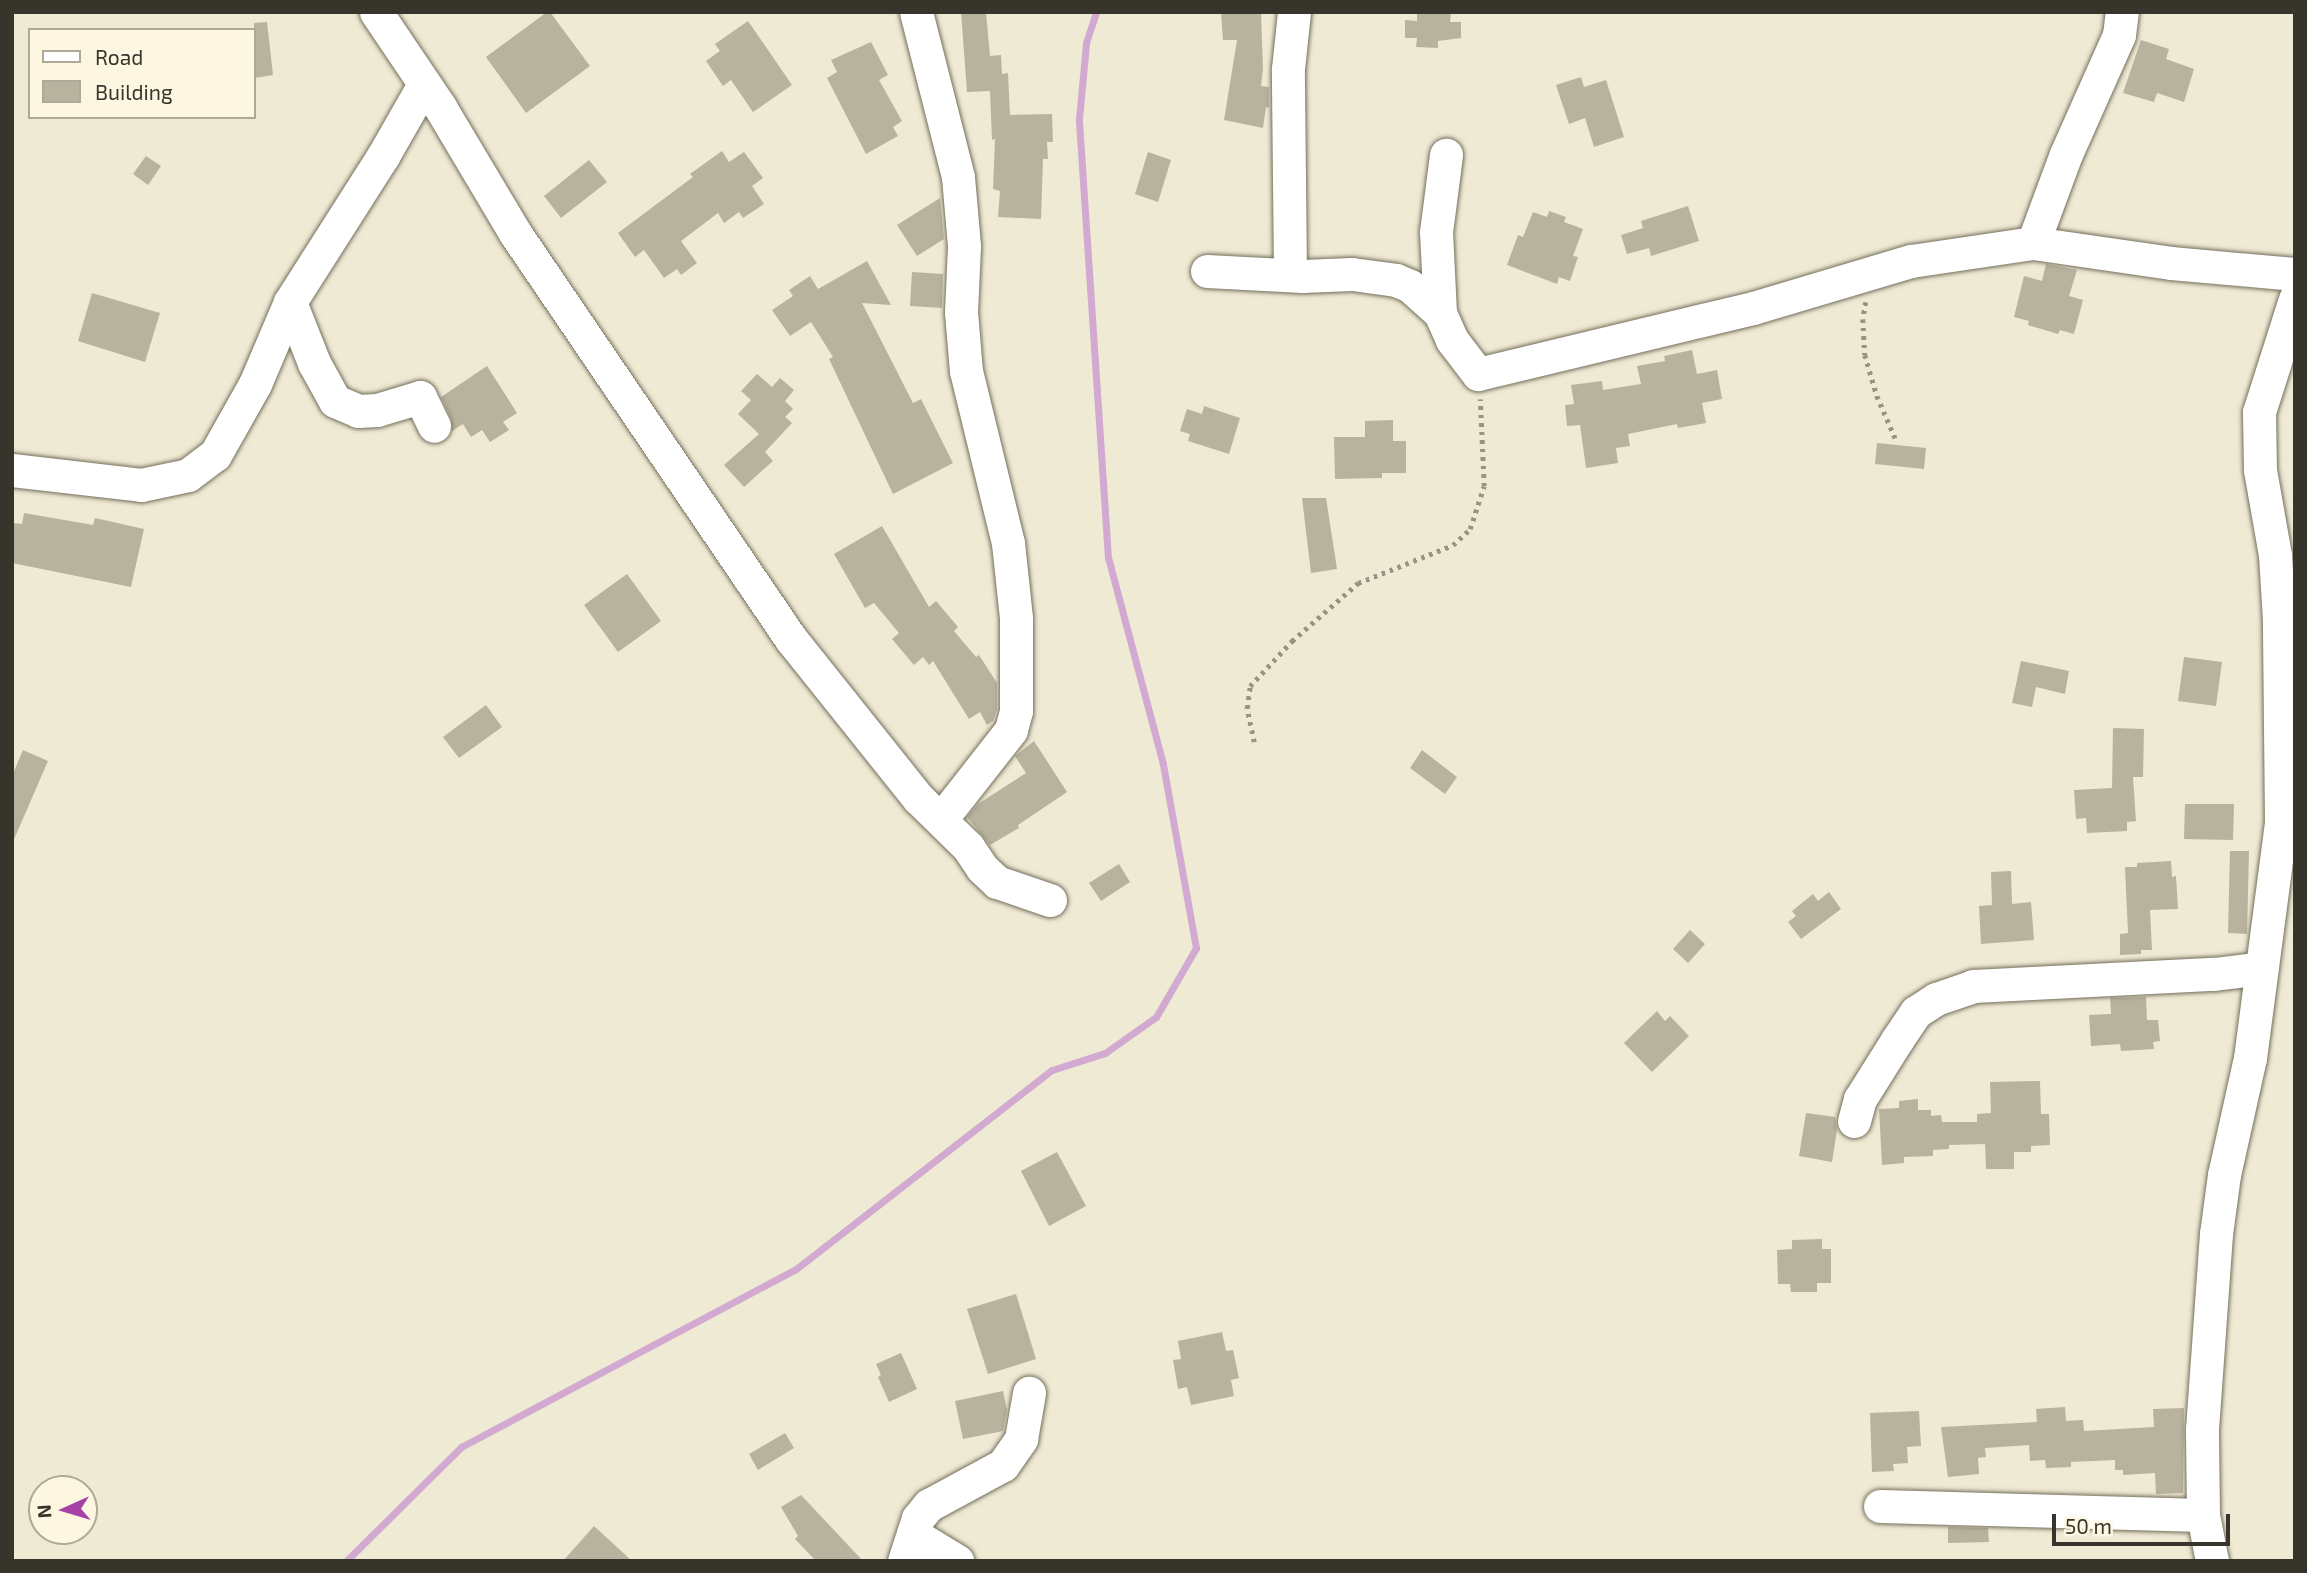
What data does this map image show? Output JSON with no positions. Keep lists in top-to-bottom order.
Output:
{
  "legend": ["Road", "Building"],
  "scale_bar": "50 m",
  "north": "left"
}
